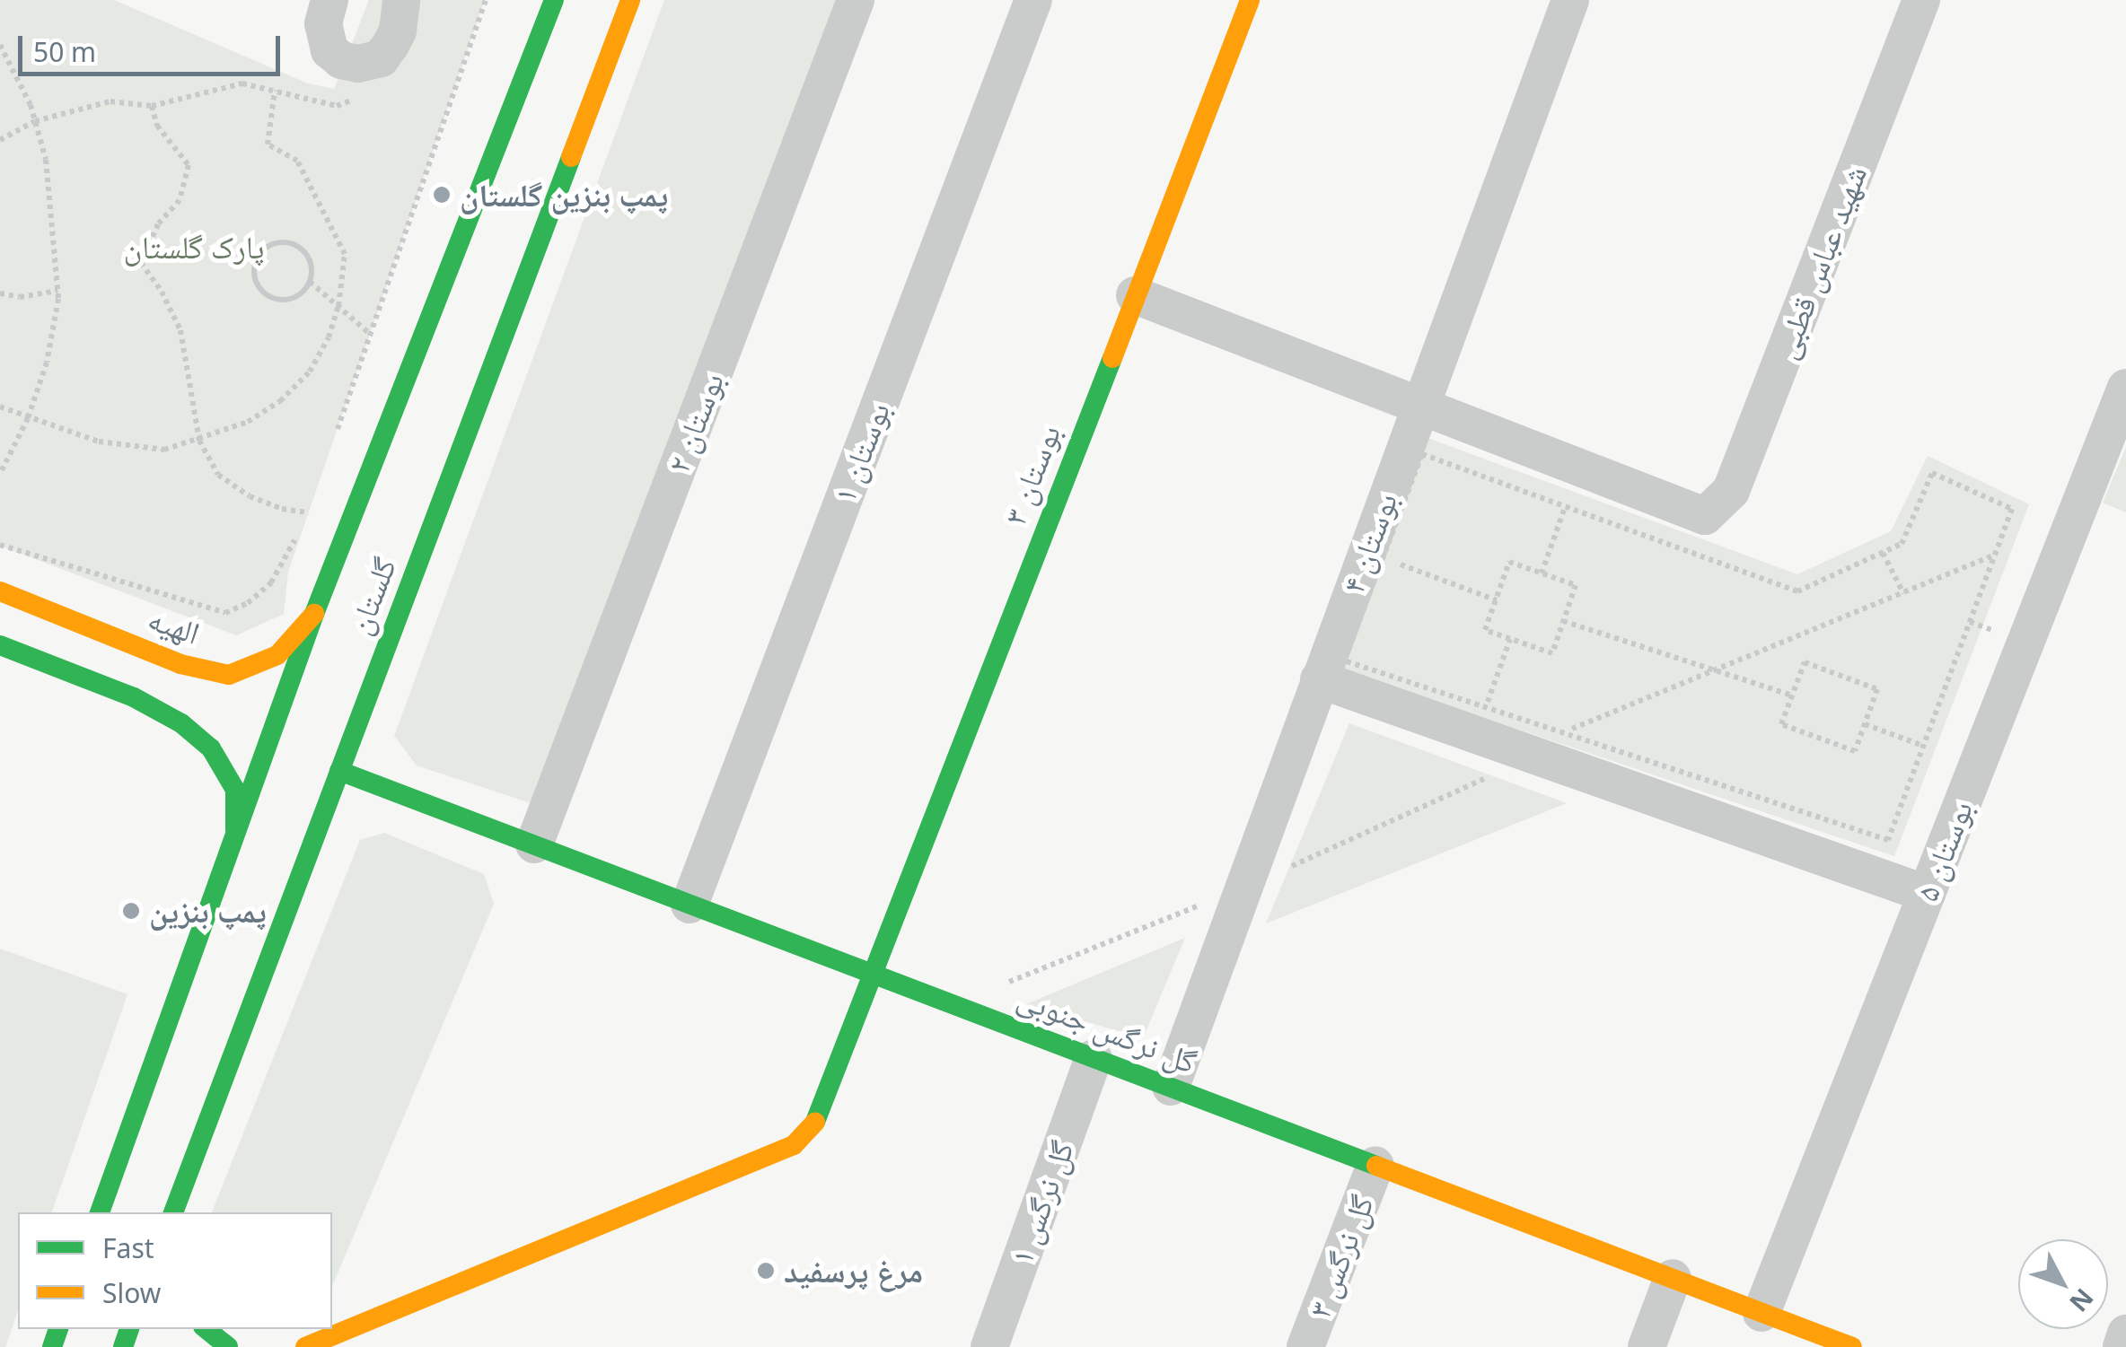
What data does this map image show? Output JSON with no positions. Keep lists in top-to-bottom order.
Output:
{
  "streets": {
    "street": [
      "شهید عباس قطبی",
      "بوستان ۲",
      "بوستان ۱",
      "بوستان ۳",
      "بوستان ۴",
      "گلستان",
      "الهیه",
      "بوستان ۵",
      "گل نرگس جنوبی",
      "گل نرگس ۱",
      "گل نرگس ۳"
    ]
  },
  "crossings": [
    ["بوستان ۲", "گل نرگس جنوبی"],
    ["بوستان ۱", "گل نرگس جنوبی"],
    ["بوستان ۳", "گل نرگس جنوبی"],
    ["بوستان ۴", "گل نرگس جنوبی"],
    ["گلستان", "الهیه"],
    ["گلستان", "گل نرگس جنوبی"],
    ["بوستان ۵", "گل نرگس جنوبی"],
    ["گل نرگس جنوبی", "گل نرگس ۱"],
    ["گل نرگس جنوبی", "گل نرگس ۳"]
  ],
  "parks": ["پارک گلستان"],
  "places": ["پمپ بنزین گلستان", "پمپ بنزین", "مرغ پرسفید"],
  "legend": ["Fast", "Slow"],
  "scale_bar": "50 m",
  "north": "bottom right"
}
